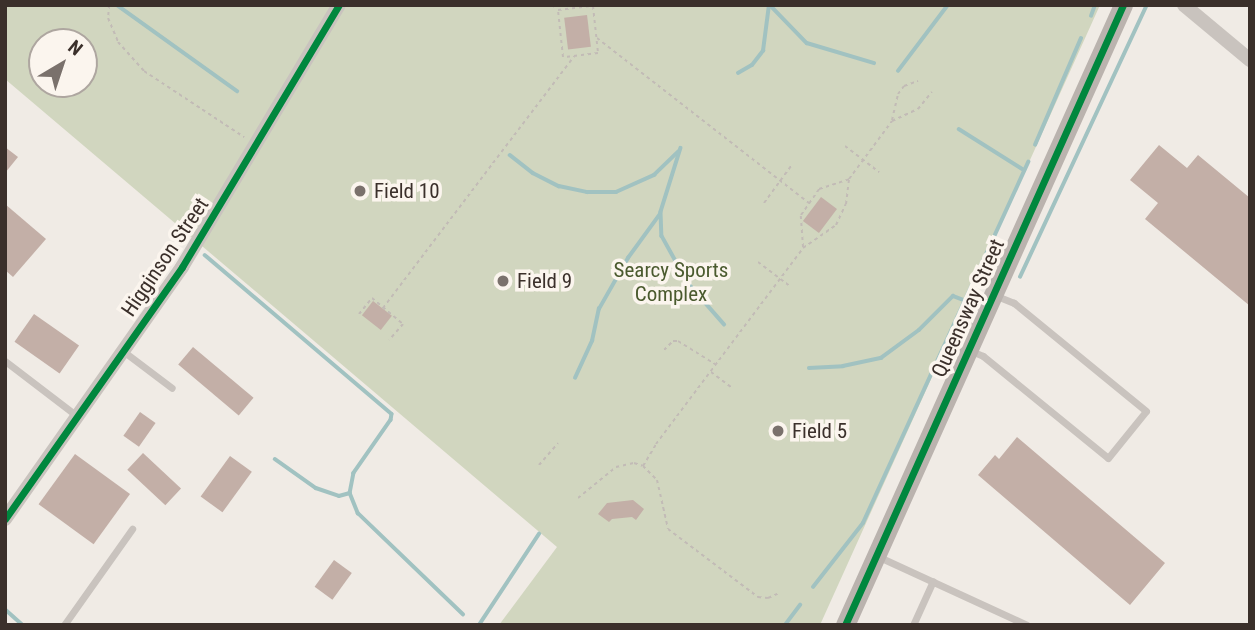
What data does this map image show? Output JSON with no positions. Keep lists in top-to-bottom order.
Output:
{
  "streets": {
    "street": ["Higginson Street", "Queensway Street"]
  },
  "parks": ["Searcy Sports Complex"],
  "places": ["Field 10", "Field 9", "Field 5"],
  "north": "top right"
}
